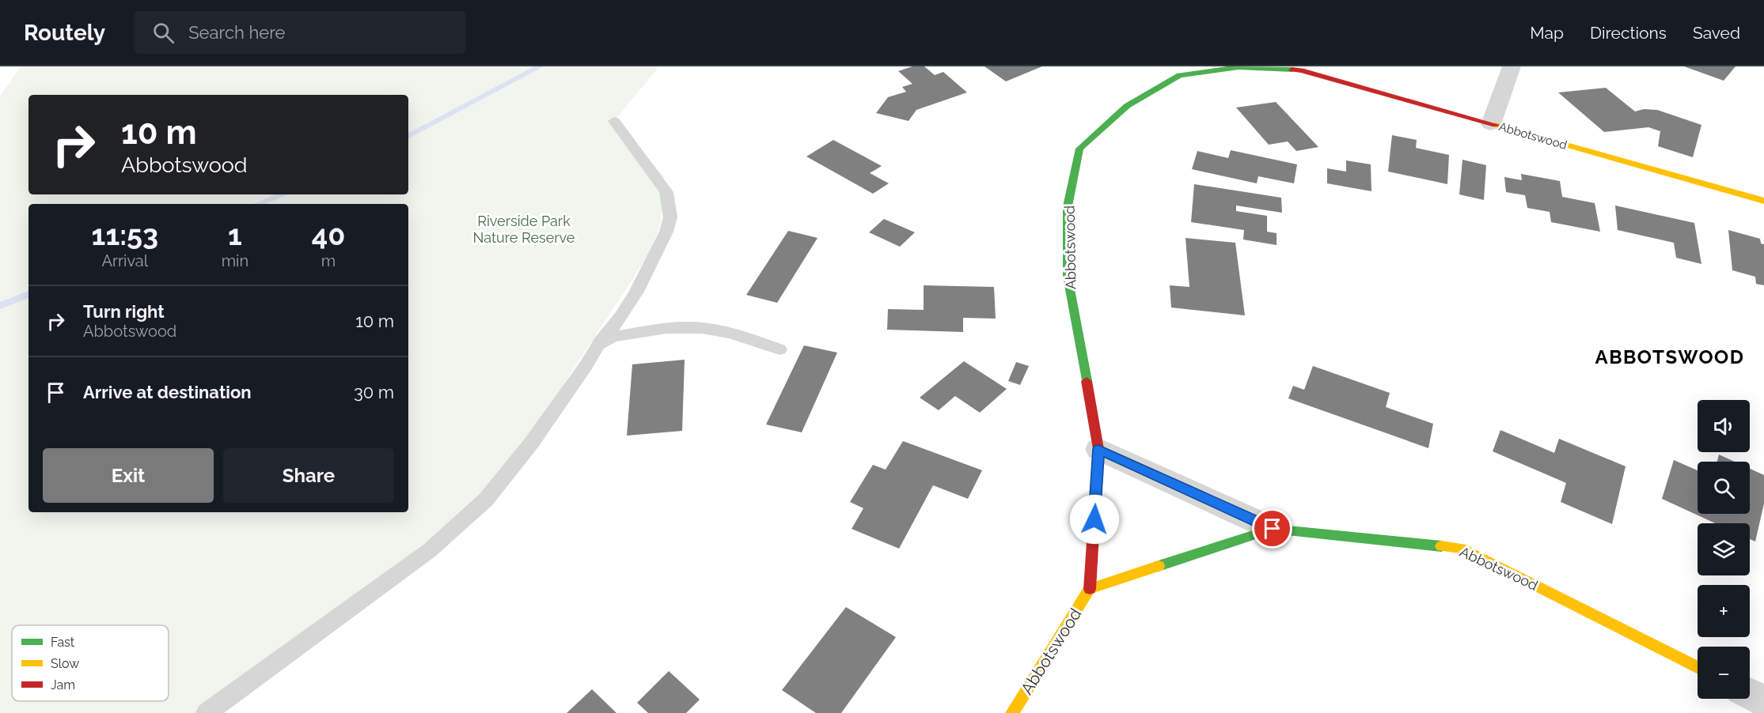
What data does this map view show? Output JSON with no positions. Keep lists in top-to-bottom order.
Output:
{
  "streets": {
    "street": ["Abbotswood"]
  },
  "districts": ["ABBOTSWOOD"],
  "parks": ["Riverside Park Nature Reserve"],
  "legend": ["Fast", "Slow", "Jam"],
  "page": {
    "header": "Routely",
    "search": "Search here",
    "nav": ["Map", "Directions", "Saved"],
    "turn": ["10 m", "Abbotswood"],
    "eta": [
      "11:53",
      "Arrival",
      "1",
      "min",
      "40",
      "m"
    ],
    "list": [
      {
        "name": "Turn right",
        "note": "Abbotswood",
        "value": "10 m"
      },
      {
        "name": "Arrive at destination",
        "value": "30 m"
      }
    ],
    "map_buttons": ["+", "−"],
    "buttons": ["Exit", "Share"]
  }
}
